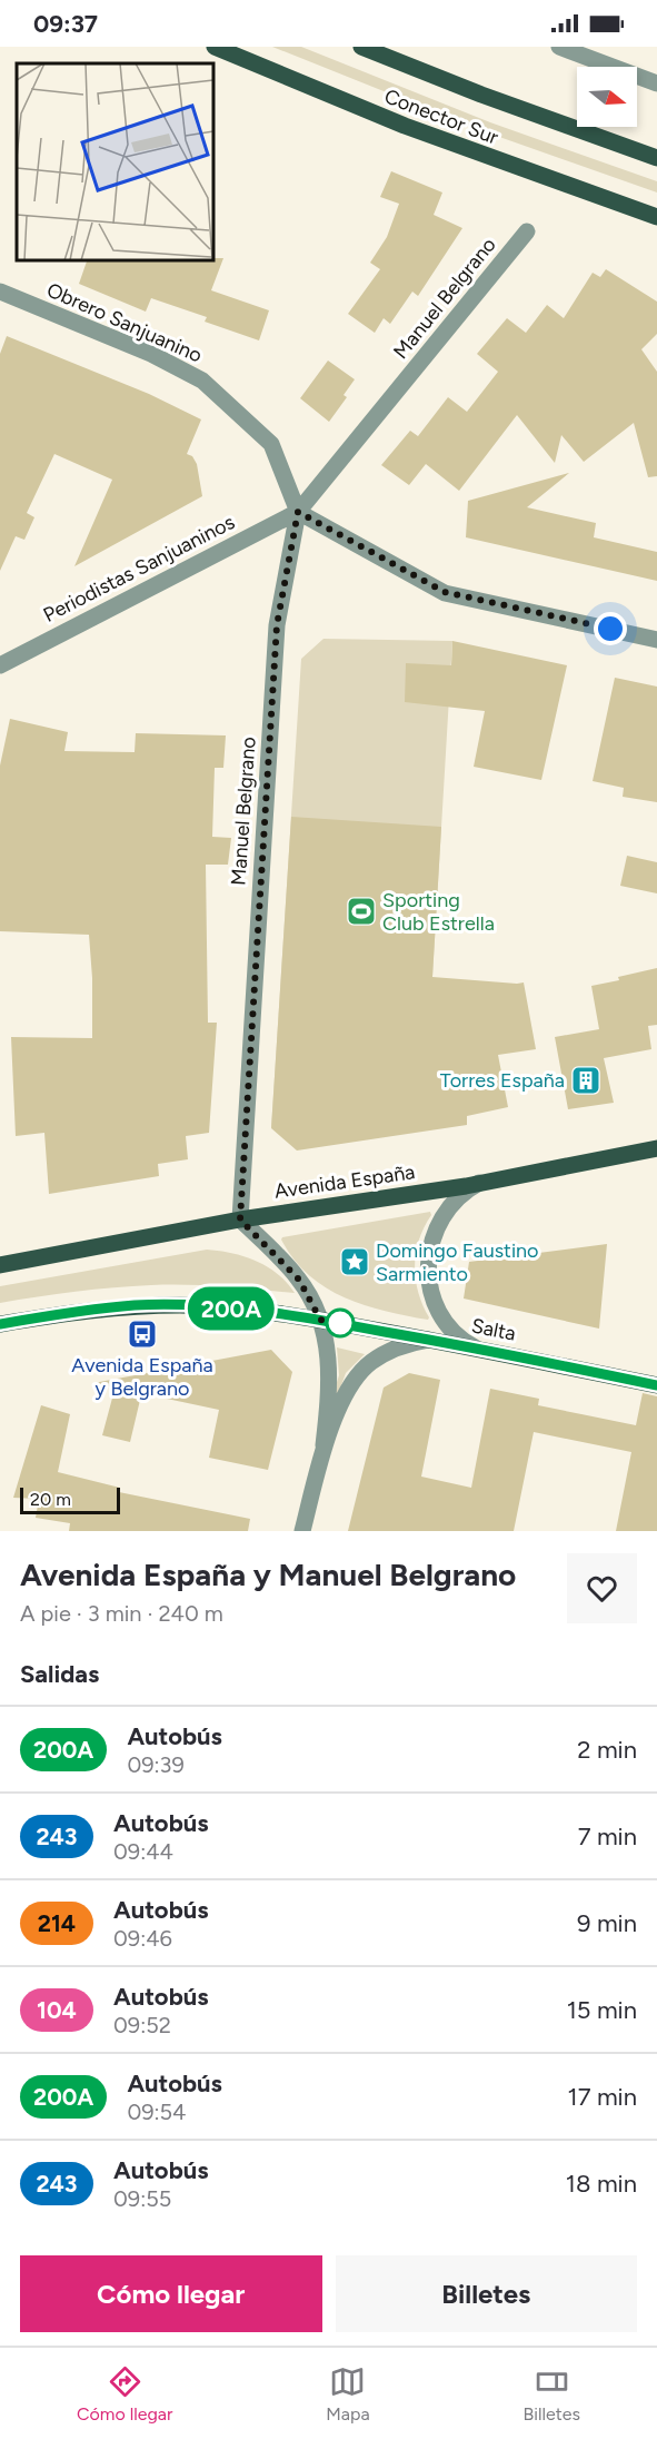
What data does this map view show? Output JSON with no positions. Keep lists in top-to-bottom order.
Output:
{
  "streets": {
    "main road": ["Conector Sur", "Avenida España", "Salta"],
    "street": ["Manuel Belgrano", "Obrero Sanjuanino", "Periodistas Sanjuaninos"]
  },
  "crossings": [
    ["Manuel Belgrano", "Obrero Sanjuanino"],
    ["Manuel Belgrano", "Periodistas Sanjuaninos"],
    ["Manuel Belgrano", "Avenida España"],
    ["Obrero Sanjuanino", "Periodistas Sanjuaninos"]
  ],
  "places": {
    "sports": ["Sporting Club Estrella"],
    "building": ["Torres España"],
    "place": ["Domingo Faustino Sarmiento"],
    "bus stop": ["Avenida España y Belgrano"]
  },
  "lines": ["bus line 200A"],
  "scale_bar": "20 m",
  "north": "right",
  "page": {
    "status": "09:37",
    "on_map": "200A",
    "scale": "20 m",
    "heading": [
      ["Avenida España y Manuel Belgrano", "A pie · 3 min · 240 m"],
      "Salidas"
    ],
    "list": [
      {
        "mark": "200A",
        "name": "Autobús",
        "note": "09:39",
        "value": "2 min"
      },
      {
        "mark": "243",
        "name": "Autobús",
        "note": "09:44",
        "value": "7 min"
      },
      {
        "mark": "214",
        "name": "Autobús",
        "note": "09:46",
        "value": "9 min"
      },
      {
        "mark": "104",
        "name": "Autobús",
        "note": "09:52",
        "value": "15 min"
      },
      {
        "mark": "200A",
        "name": "Autobús",
        "note": "09:54",
        "value": "17 min"
      },
      {
        "mark": "243",
        "name": "Autobús",
        "note": "09:55",
        "value": "18 min"
      }
    ],
    "buttons": ["Cómo llegar", "Billetes"],
    "tabs": ["Cómo llegar", "Mapa", "Billetes"]
  }
}
